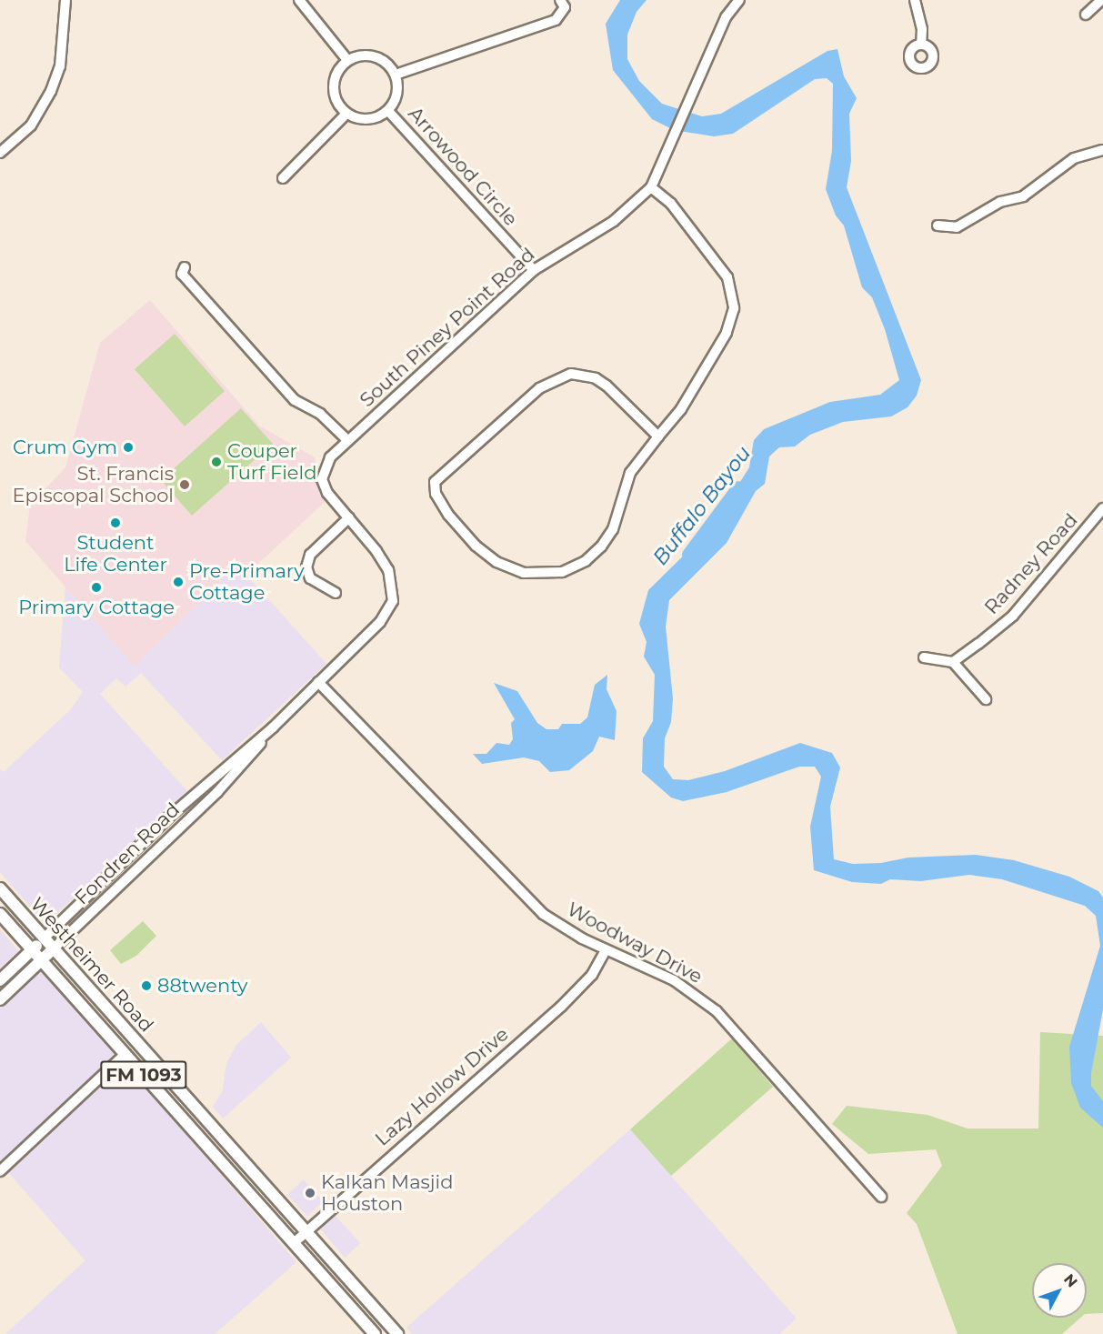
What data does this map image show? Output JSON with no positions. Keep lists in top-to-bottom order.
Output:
{
  "streets": {
    "main road": ["Fondren Road", "Westheimer Road", "FM 1093"],
    "street": [
      "Arrowood Circle",
      "South Piney Point Road",
      "Radney Road",
      "Woodway Drive",
      "Lazy Hollow Drive"
    ]
  },
  "crossings": [
    ["Arrowood Circle", "South Piney Point Road"],
    ["South Piney Point Road", "Fondren Road"],
    ["Fondren Road", "Woodway Drive"],
    ["Fondren Road", "Westheimer Road"],
    ["Woodway Drive", "Lazy Hollow Drive"],
    ["Westheimer Road", "Lazy Hollow Drive"]
  ],
  "water": ["Buffalo Bayou"],
  "places": [
    "Crum Gym",
    "Couper Turf Field",
    "St. Francis Episcopal School",
    "Student Life Center",
    "Pre-Primary Cottage",
    "Primary Cottage",
    "88twenty",
    "Kalkan Masjid Houston"
  ],
  "north": "top right"
}
